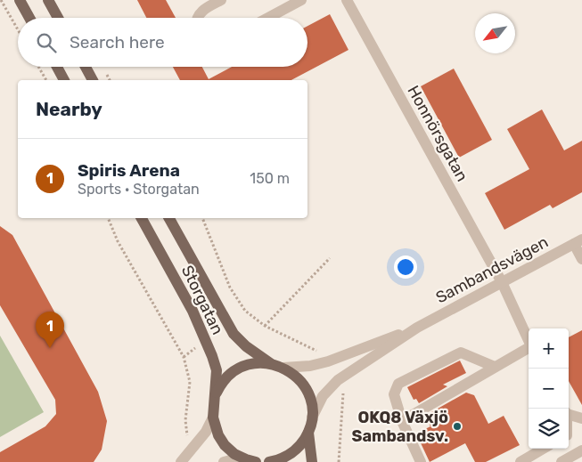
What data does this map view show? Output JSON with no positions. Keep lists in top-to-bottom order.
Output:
{
  "streets": {
    "main road": ["Storgatan"],
    "street": ["Honnörsgatan", "Sambandsvägen"]
  },
  "crossings": [
    ["Honnörsgatan", "Sambandsvägen"],
    ["Sambandsvägen", "Storgatan"]
  ],
  "places": ["OKQ8 Växjö Sambandsv."],
  "north": "bottom left",
  "page": {
    "search": "Search here",
    "heading": "Nearby",
    "list": [
      {
        "mark": "1",
        "name": "Spiris Arena",
        "note": "Sports · Storgatan",
        "value": "150 m"
      }
    ],
    "pins": "1",
    "map_buttons": ["+", "−"]
  }
}
